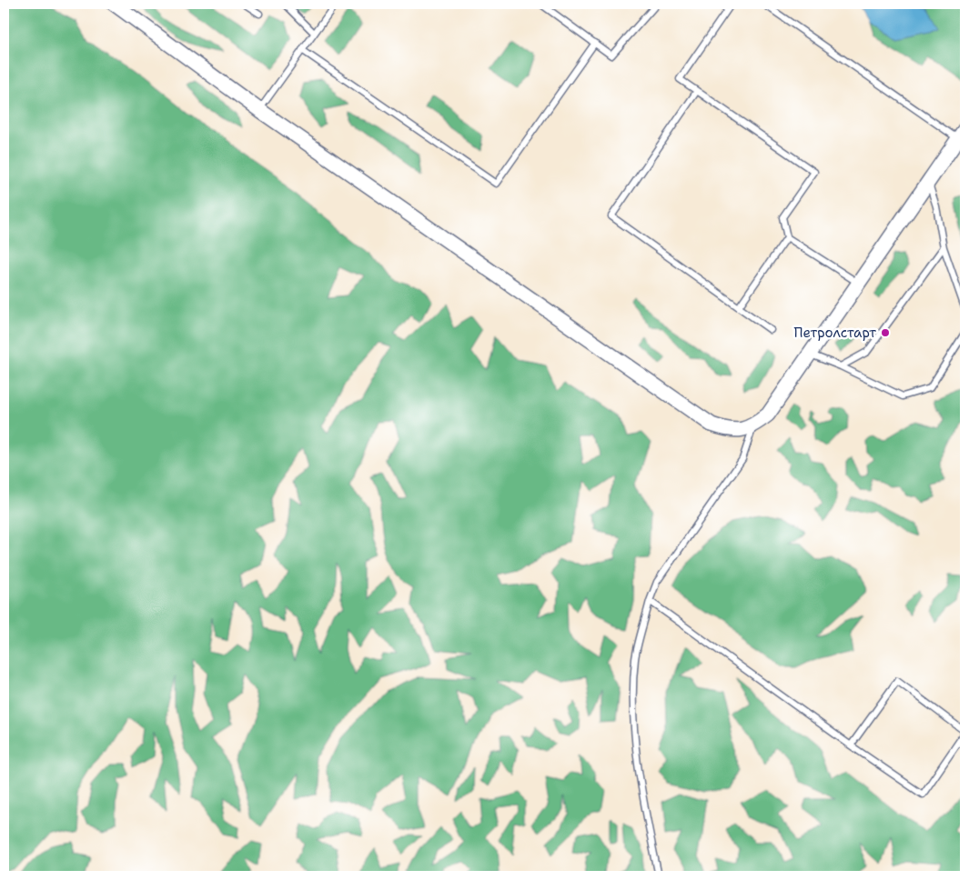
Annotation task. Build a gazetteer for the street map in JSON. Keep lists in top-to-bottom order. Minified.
{"places":["Петролстарт"]}
